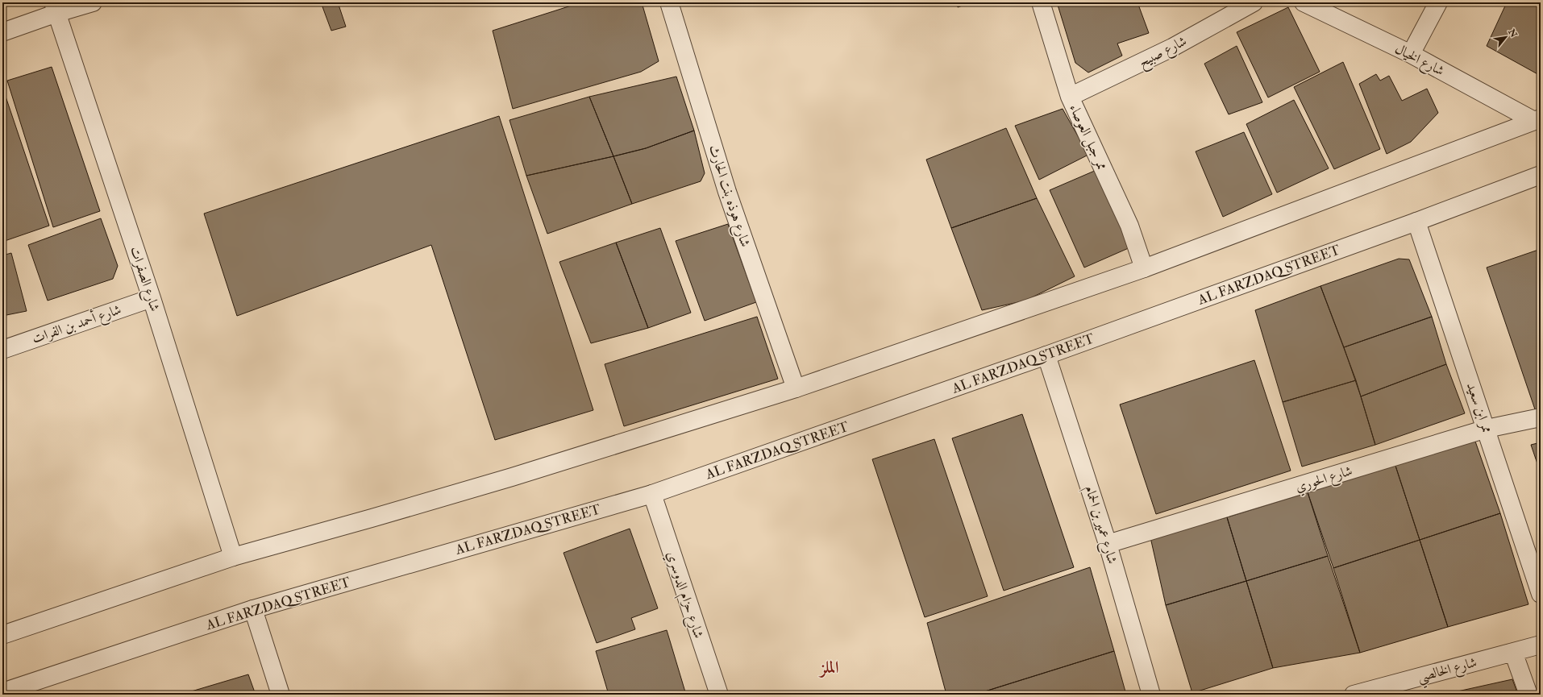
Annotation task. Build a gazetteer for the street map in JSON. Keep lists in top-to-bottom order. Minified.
{"streets":{"street":["شارع صبيح","شارع الخيال","ممر جبل العوصاء","شارع هوذه بنت الحارث","AL FARZDAQ STREET","شارع الصفرات","شارع أحمد بن الفرات","ممر ابن سعيد","شارع الحوري","شارع عمير بن الحمام","شارع حزام الدوسري","شارع الخالصي"]},"crossings":[["شارع صبيح","ممر جبل العوصاء"],["AL FARZDAQ STREET","ممر ابن سعيد"],["AL FARZDAQ STREET","شارع عمير بن الحمام"],["AL FARZDAQ STREET","شارع حزام الدوسري"],["شارع الصفرات","شارع أحمد بن الفرات"],["ممر ابن سعيد","شارع الحوري"],["شارع الحوري","شارع عمير بن الحمام"]],"districts":["الملز"],"north":"top right"}
